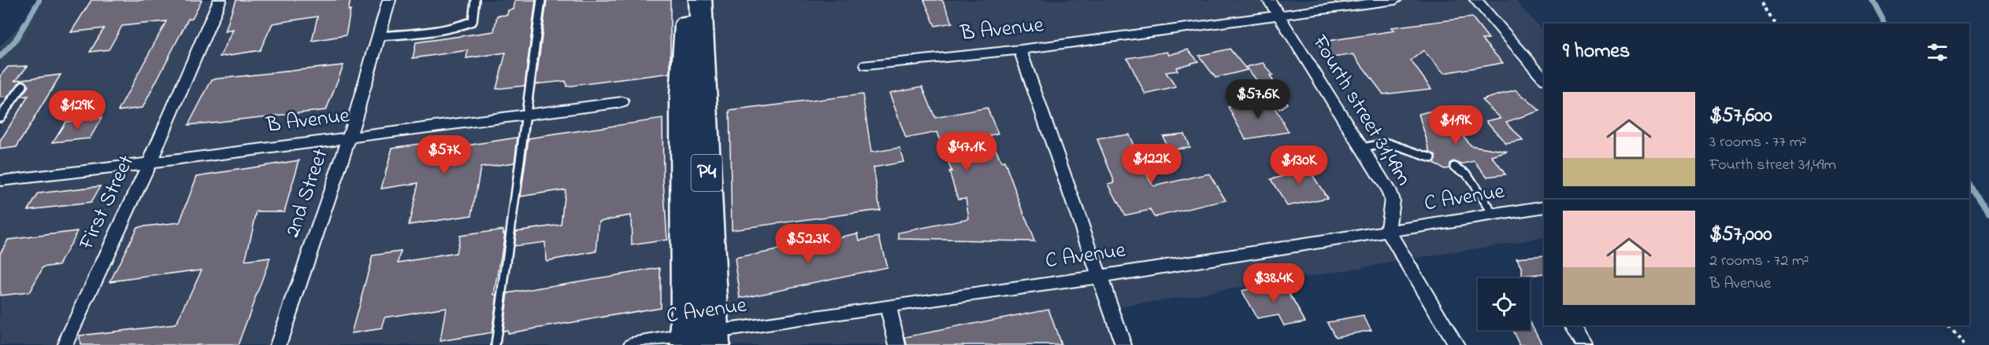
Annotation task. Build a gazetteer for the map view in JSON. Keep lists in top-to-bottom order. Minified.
{"streets":{"highway":["P4"],"street":["B Avenue","Fourth street 31,49m","2nd Street","C Avenue","First Street"]},"crossings":[["B Avenue","Fourth street 31,49m"],["B Avenue","2nd Street"],["B Avenue","First Street"],["Fourth street 31,49m","C Avenue"],["P4","C Avenue"]],"page":{"heading":"9 homes","price":["$57.6K","$129K","$119K","$47.1K","$57K","$122K","$130K","$52.3K","$38.4K"],"list":[{"name":"$57,600","note":"3 rooms · 77 m² · Fourth street 31,49m"},{"name":"$57,000","note":"2 rooms · 72 m² · B Avenue"}]}}
